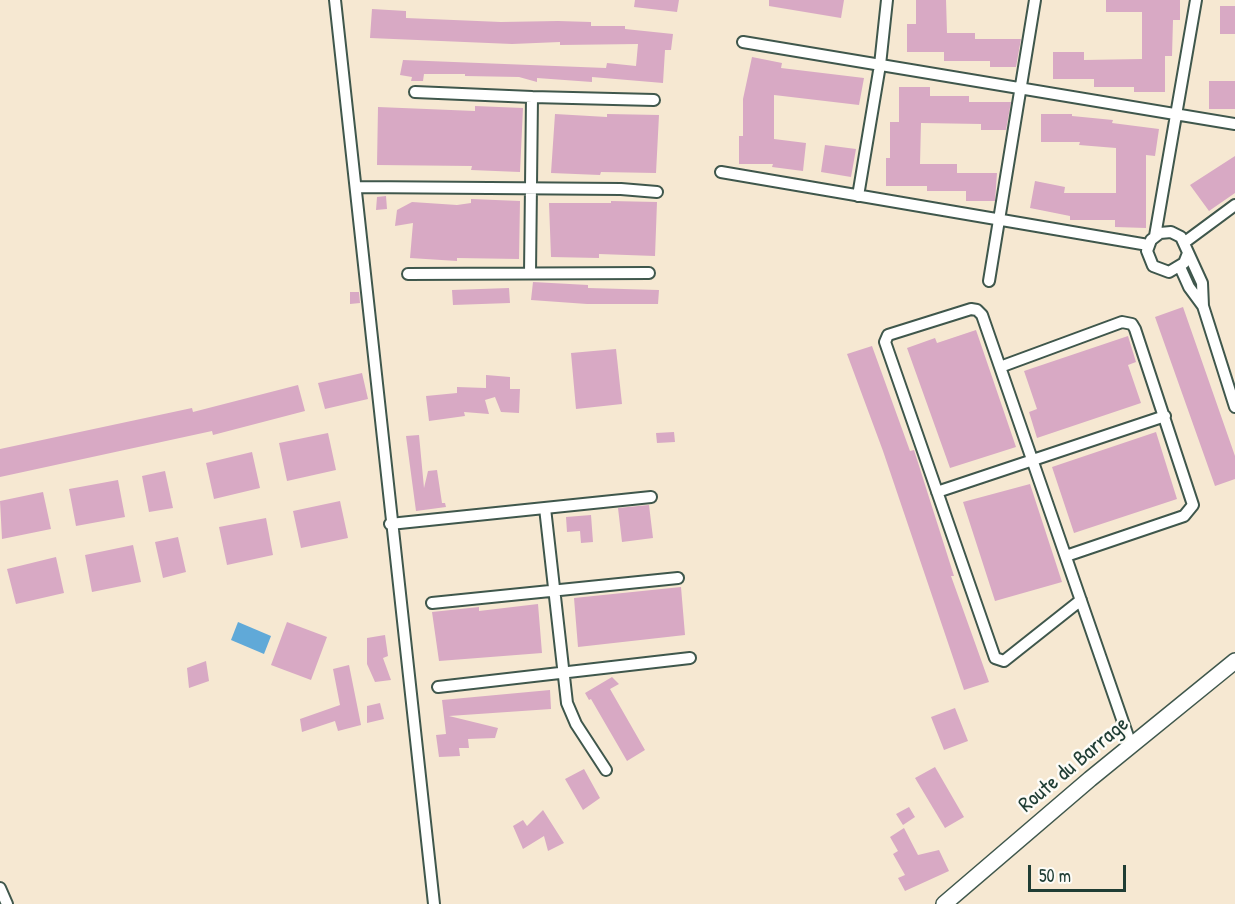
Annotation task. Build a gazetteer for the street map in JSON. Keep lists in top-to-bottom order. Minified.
{"streets":{"main road":["Route du Barrage"]},"scale_bar":"50 m"}
